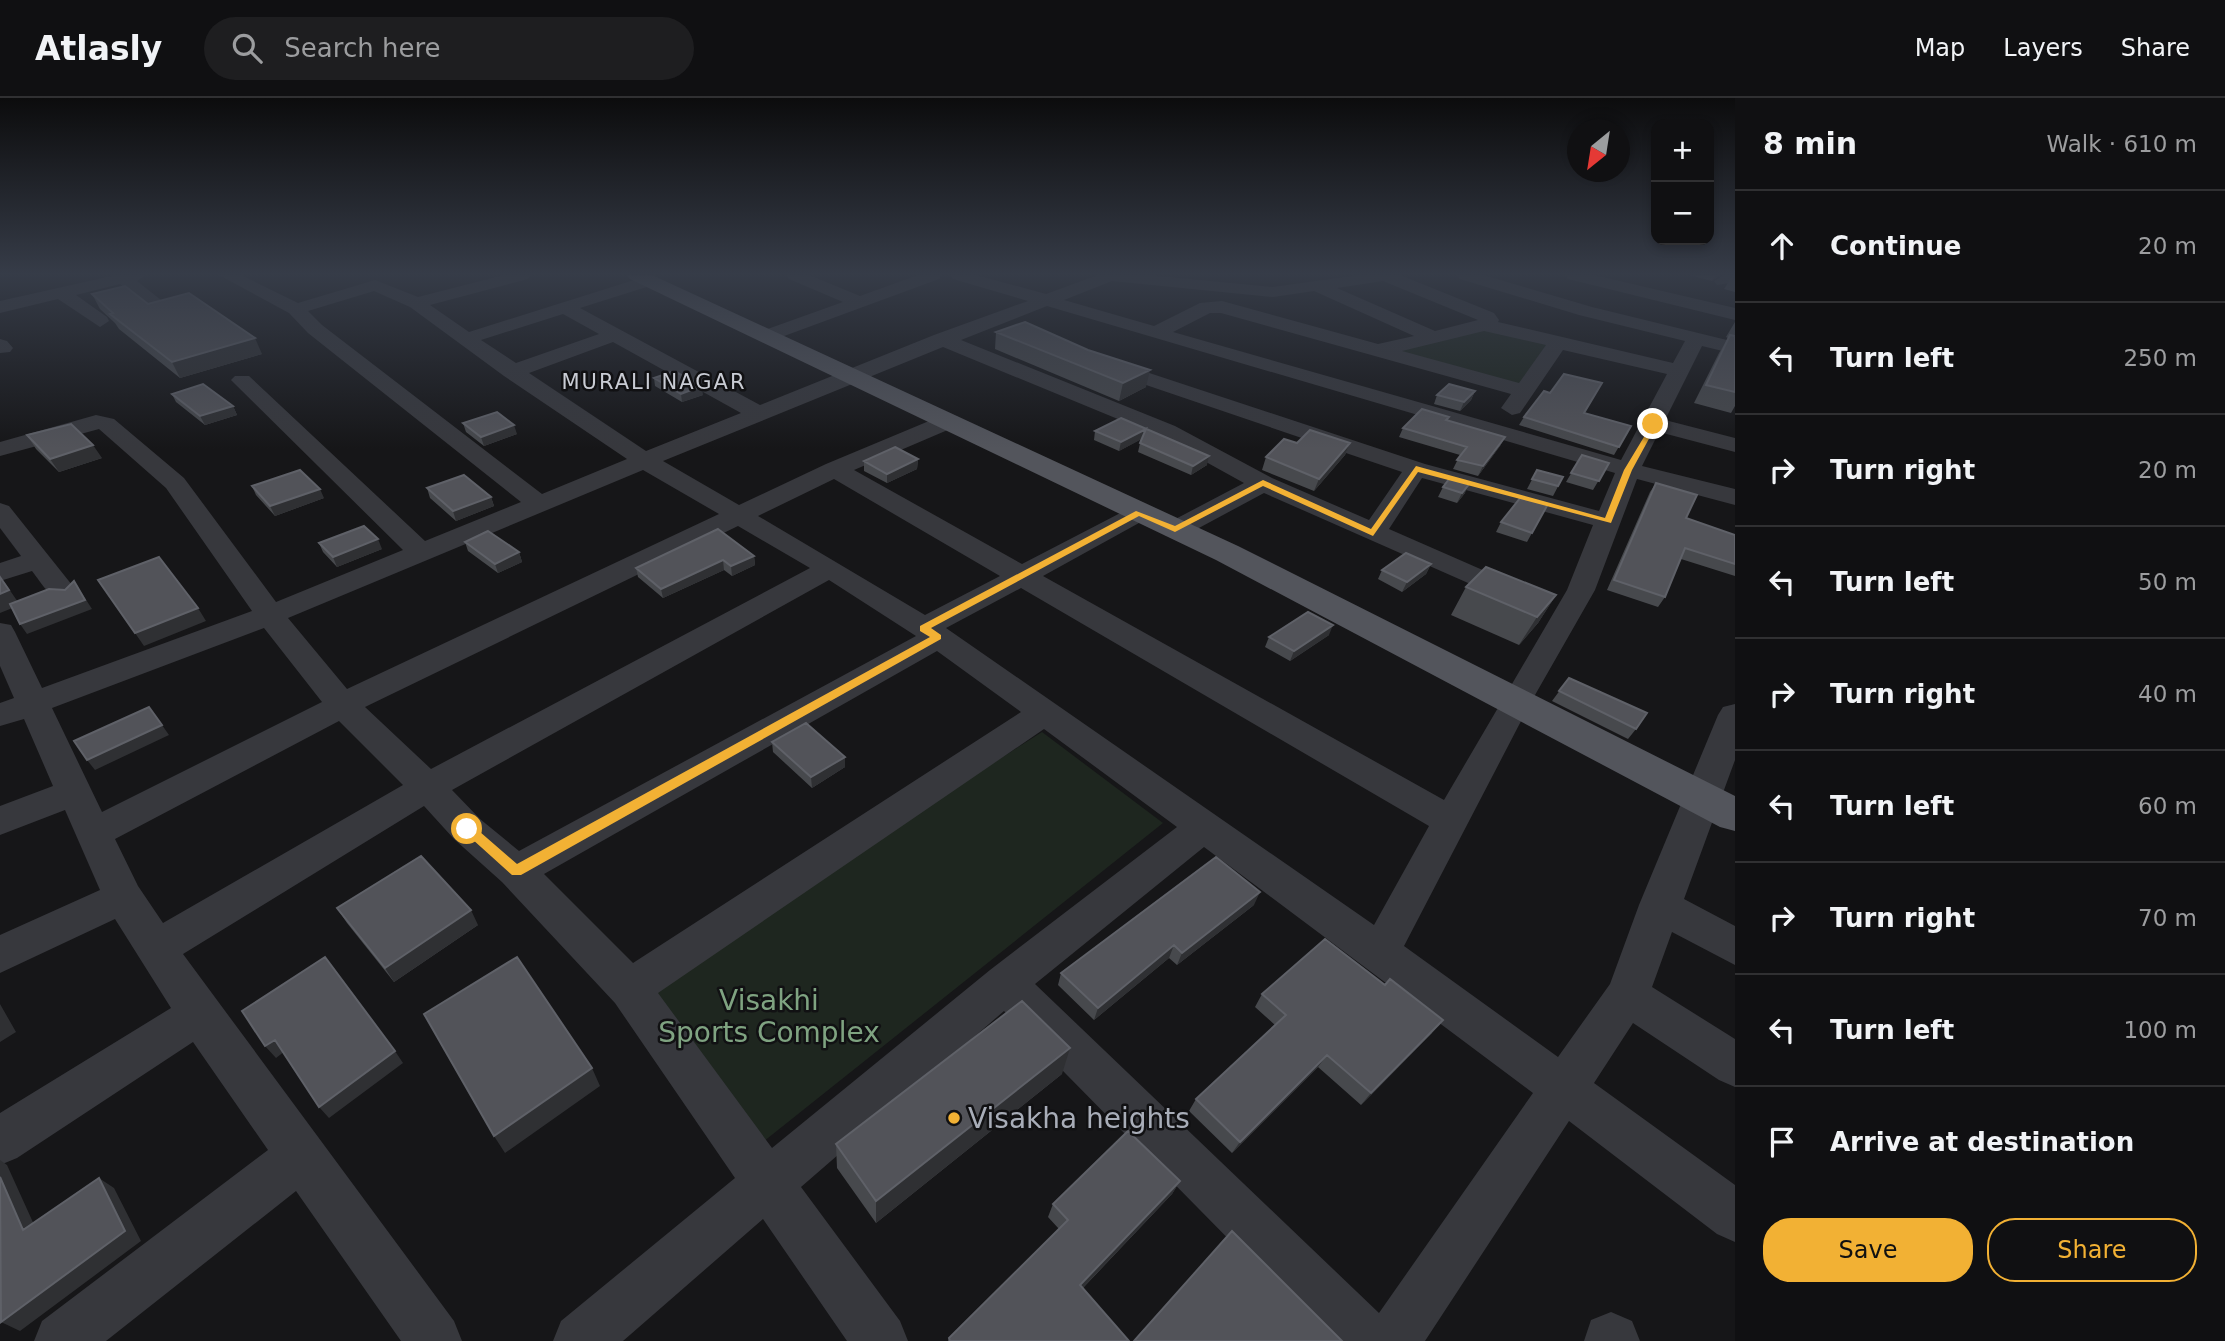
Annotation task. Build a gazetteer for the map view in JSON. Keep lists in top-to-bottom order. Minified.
{"districts":["MURALI NAGAR"],"parks":["Visakhi Sports Complex"],"places":["Visakha heights"],"north":"bottom left","page":{"header":"Atlasly","search":"Search here","nav":["Map","Layers","Share"],"heading":["8 min","Walk · 610 m"],"map_buttons":["+","−"],"list":[["Continue","20 m"],["Turn left","250 m"],["Turn right","20 m"],["Turn left","50 m"],["Turn right","40 m"],["Turn left","60 m"],["Turn right","70 m"],["Turn left","100 m"],"Arrive at destination"],"buttons":["Save","Share"]}}
